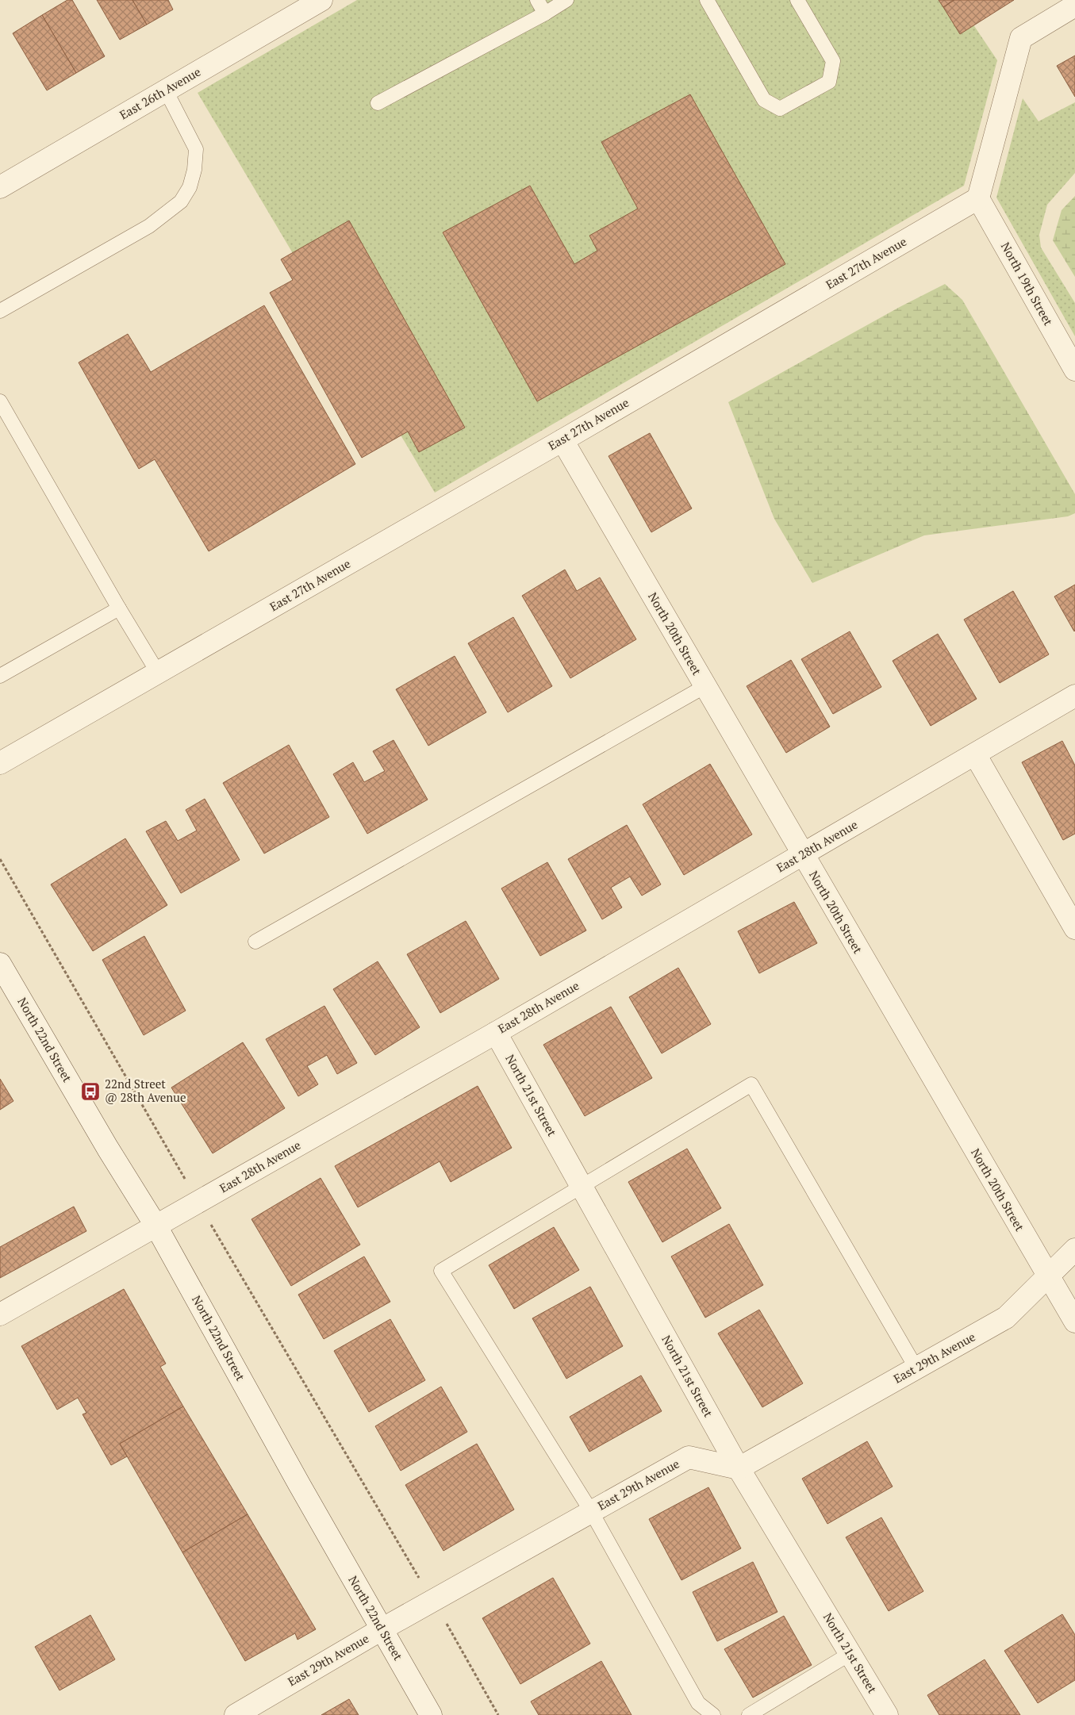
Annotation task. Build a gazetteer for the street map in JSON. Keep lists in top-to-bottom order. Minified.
{"streets":{"street":["East 26th Avenue","East 27th Avenue","North 19th Street","North 20th Street","East 28th Avenue","North 22nd Street","North 21st Street","East 29th Avenue"]},"crossings":[["East 27th Avenue","North 19th Street"],["East 27th Avenue","North 20th Street"],["North 20th Street","East 28th Avenue"],["North 20th Street","East 29th Avenue"],["East 28th Avenue","North 22nd Street"],["East 28th Avenue","North 21st Street"],["North 22nd Street","East 29th Avenue"],["North 21st Street","East 29th Avenue"]],"places":{"bus stop":["22nd Street @ 28th Avenue"]}}
